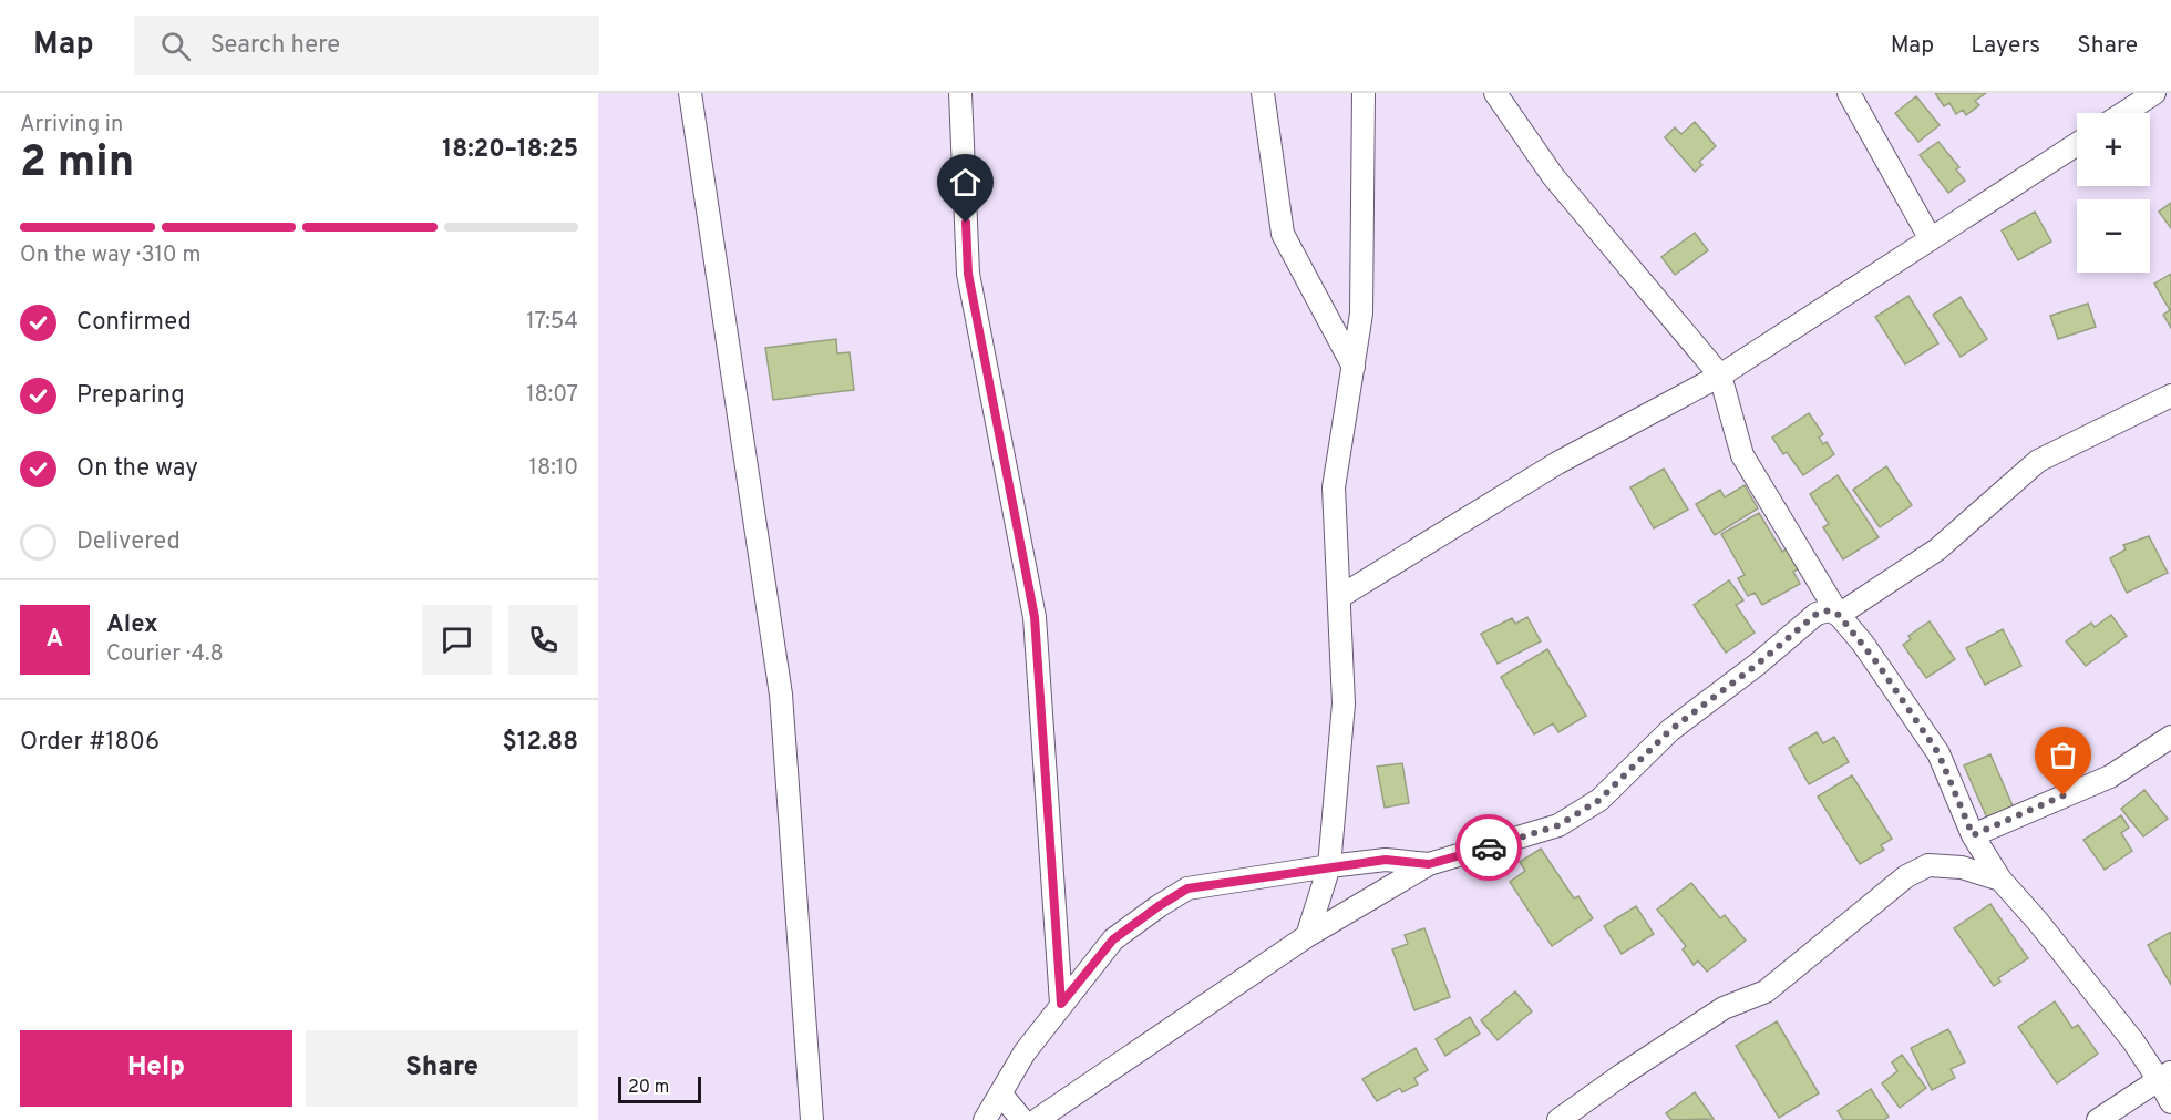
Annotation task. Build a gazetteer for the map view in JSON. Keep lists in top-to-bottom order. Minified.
{"scale_bar":"20 m","page":{"header":"Map","search":"Search here","nav":["Map","Layers","Share"],"heading":["2 min","Arriving in","18:20–18:25"],"panel":["Alex","Courier · 4.8","Order #1806","$12.88"],"map_buttons":["+","−"],"bar":"On the way · 310 m","list":[["Confirmed","17:54"],["Preparing","18:07"],["On the way","18:10"],"Delivered"],"round":"A","buttons":["Help","Share"],"scale":"20 m"}}
